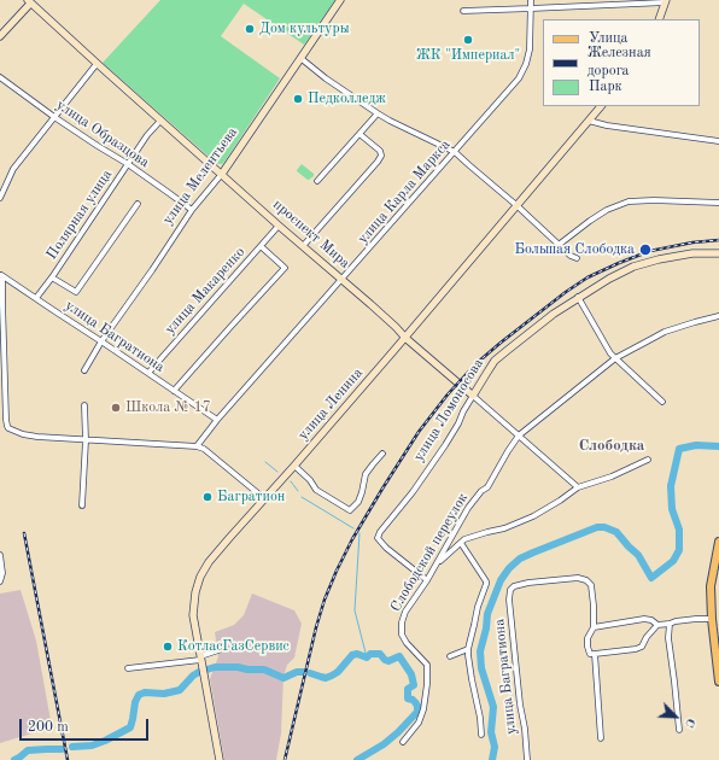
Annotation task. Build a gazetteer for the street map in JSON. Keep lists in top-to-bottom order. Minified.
{"streets":{"street":["улица Образцова","улица Мелентьева","улица Карла Маркса","Полярная улица","проспект Мира","улица Макаренко","улица Багратиона","улица Ленина","улица Ломоносова","Слободской переулок"]},"crossings":[["улица Образцова","улица Мелентьева"],["улица Образцова","Полярная улица"],["улица Мелентьева","проспект Мира"],["улица Мелентьева","улица Багратиона"],["улица Карла Маркса","проспект Мира"],["улица Карла Маркса","улица Багратиона"],["Полярная улица","проспект Мира"],["Полярная улица","улица Багратиона"],["проспект Мира","улица Макаренко"],["проспект Мира","улица Ленина"],["проспект Мира","улица Ломоносова"],["проспект Мира","Слободской переулок"],["улица Макаренко","улица Багратиона"],["улица Ломоносова","Слободской переулок"]],"districts":["Слободка"],"places":["Дом культуры","ЖК \"Империал\"","Педколледж","Большая Слободка","Школа № 17","Багратион","КотласГазСервис"],"legend":["Улица","Железная дорога","Парк"],"scale_bar":"200 m","north":"bottom right"}
